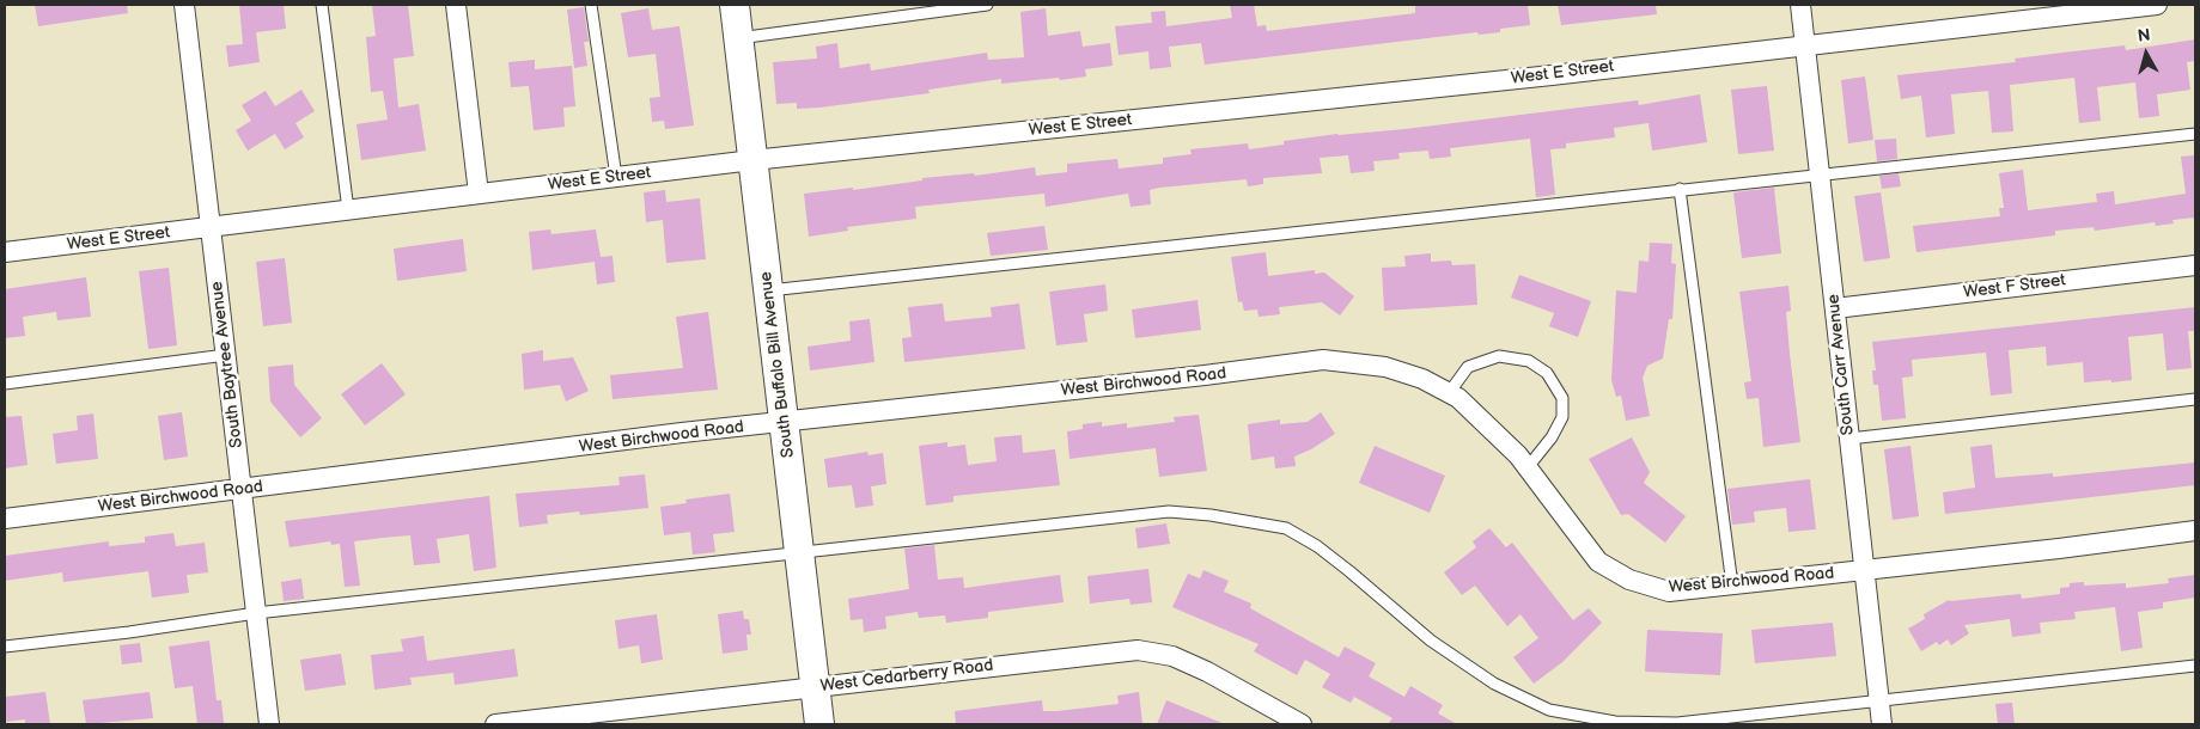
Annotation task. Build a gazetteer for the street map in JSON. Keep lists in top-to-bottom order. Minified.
{"streets":{"main road":["South Buffalo Bill Avenue"],"street":["West E Street","West F Street","South Baytree Avenue","South Carr Avenue","West Birchwood Road","West Cedarberry Road"]},"crossings":[["West E Street","South Baytree Avenue"],["West E Street","South Buffalo Bill Avenue"],["West E Street","South Carr Avenue"],["West F Street","South Carr Avenue"],["South Baytree Avenue","West Birchwood Road"],["South Buffalo Bill Avenue","West Birchwood Road"],["South Buffalo Bill Avenue","West Cedarberry Road"],["South Carr Avenue","West Birchwood Road"]],"north":"top"}
